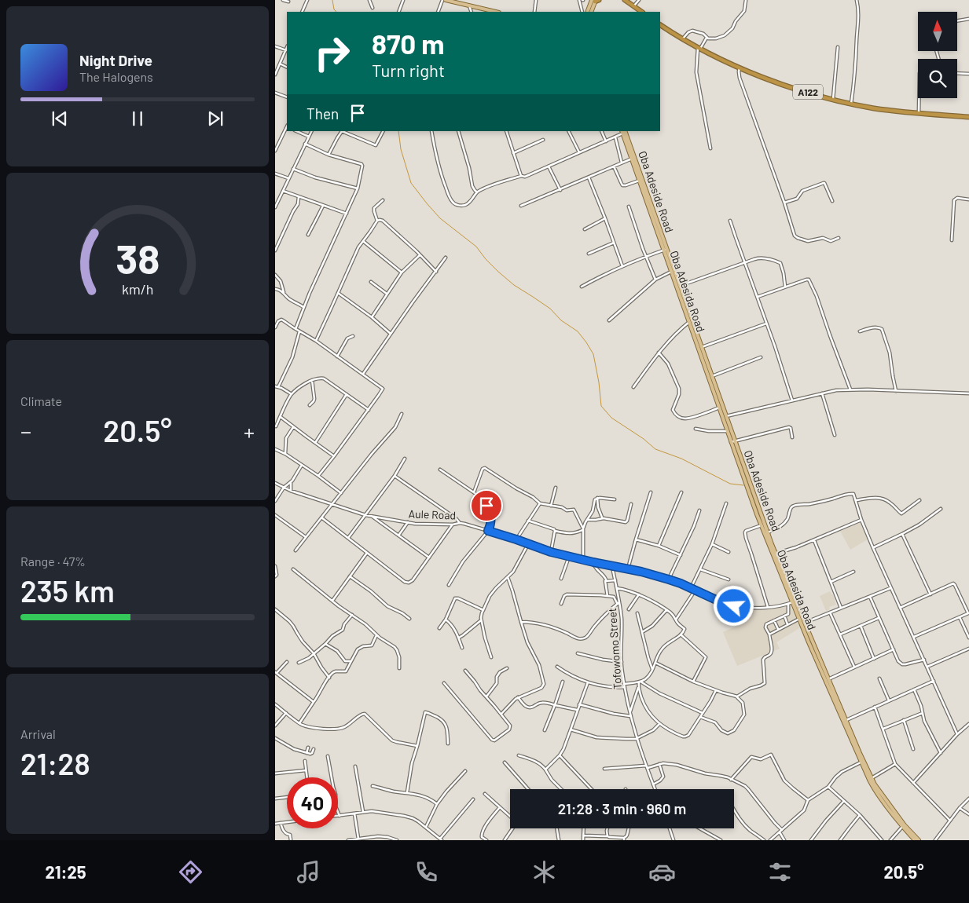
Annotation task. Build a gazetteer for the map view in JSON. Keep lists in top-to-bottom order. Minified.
{"streets":{"highway":["A122"],"main road":["Oba Adeside Road","Oba Adesida Road"],"street":["Aule Road","Tofowomo Street"]},"crossings":[["Oba Adeside Road","Oba Adesida Road"],["Oba Adesida Road","Aule Road"],["Aule Road","Tofowomo Street"]],"north":"top","page":{"turn":["870 m","Turn right"],"song":["Night Drive","The Halogens"],"then":"Then","tile":["Climate",["Range · 47%","235 km"],["Arrival","21:28"]],"heat":["−","20.5°","+"],"limit":"40","trip":"21:28 · 3 min · 960 m","tabs":["21:25","20.5°"],"gauge":["38","km/h"]}}
